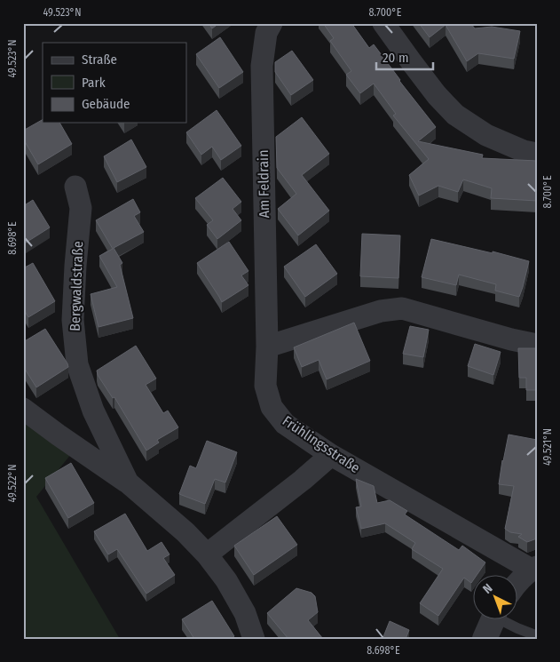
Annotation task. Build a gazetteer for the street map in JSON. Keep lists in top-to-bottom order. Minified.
{"streets":{"street":["Am Feldrain","Bergwaldstraße","Frühlingsstraße"]},"crossings":[["Am Feldrain","Frühlingsstraße"]],"legend":["Straße","Park","Gebäude"],"scale_bar":"20 m","north":"top left","coordinates":["49.523°N","8.700°E","8.698°E","49.521°N","49.522°N"]}
